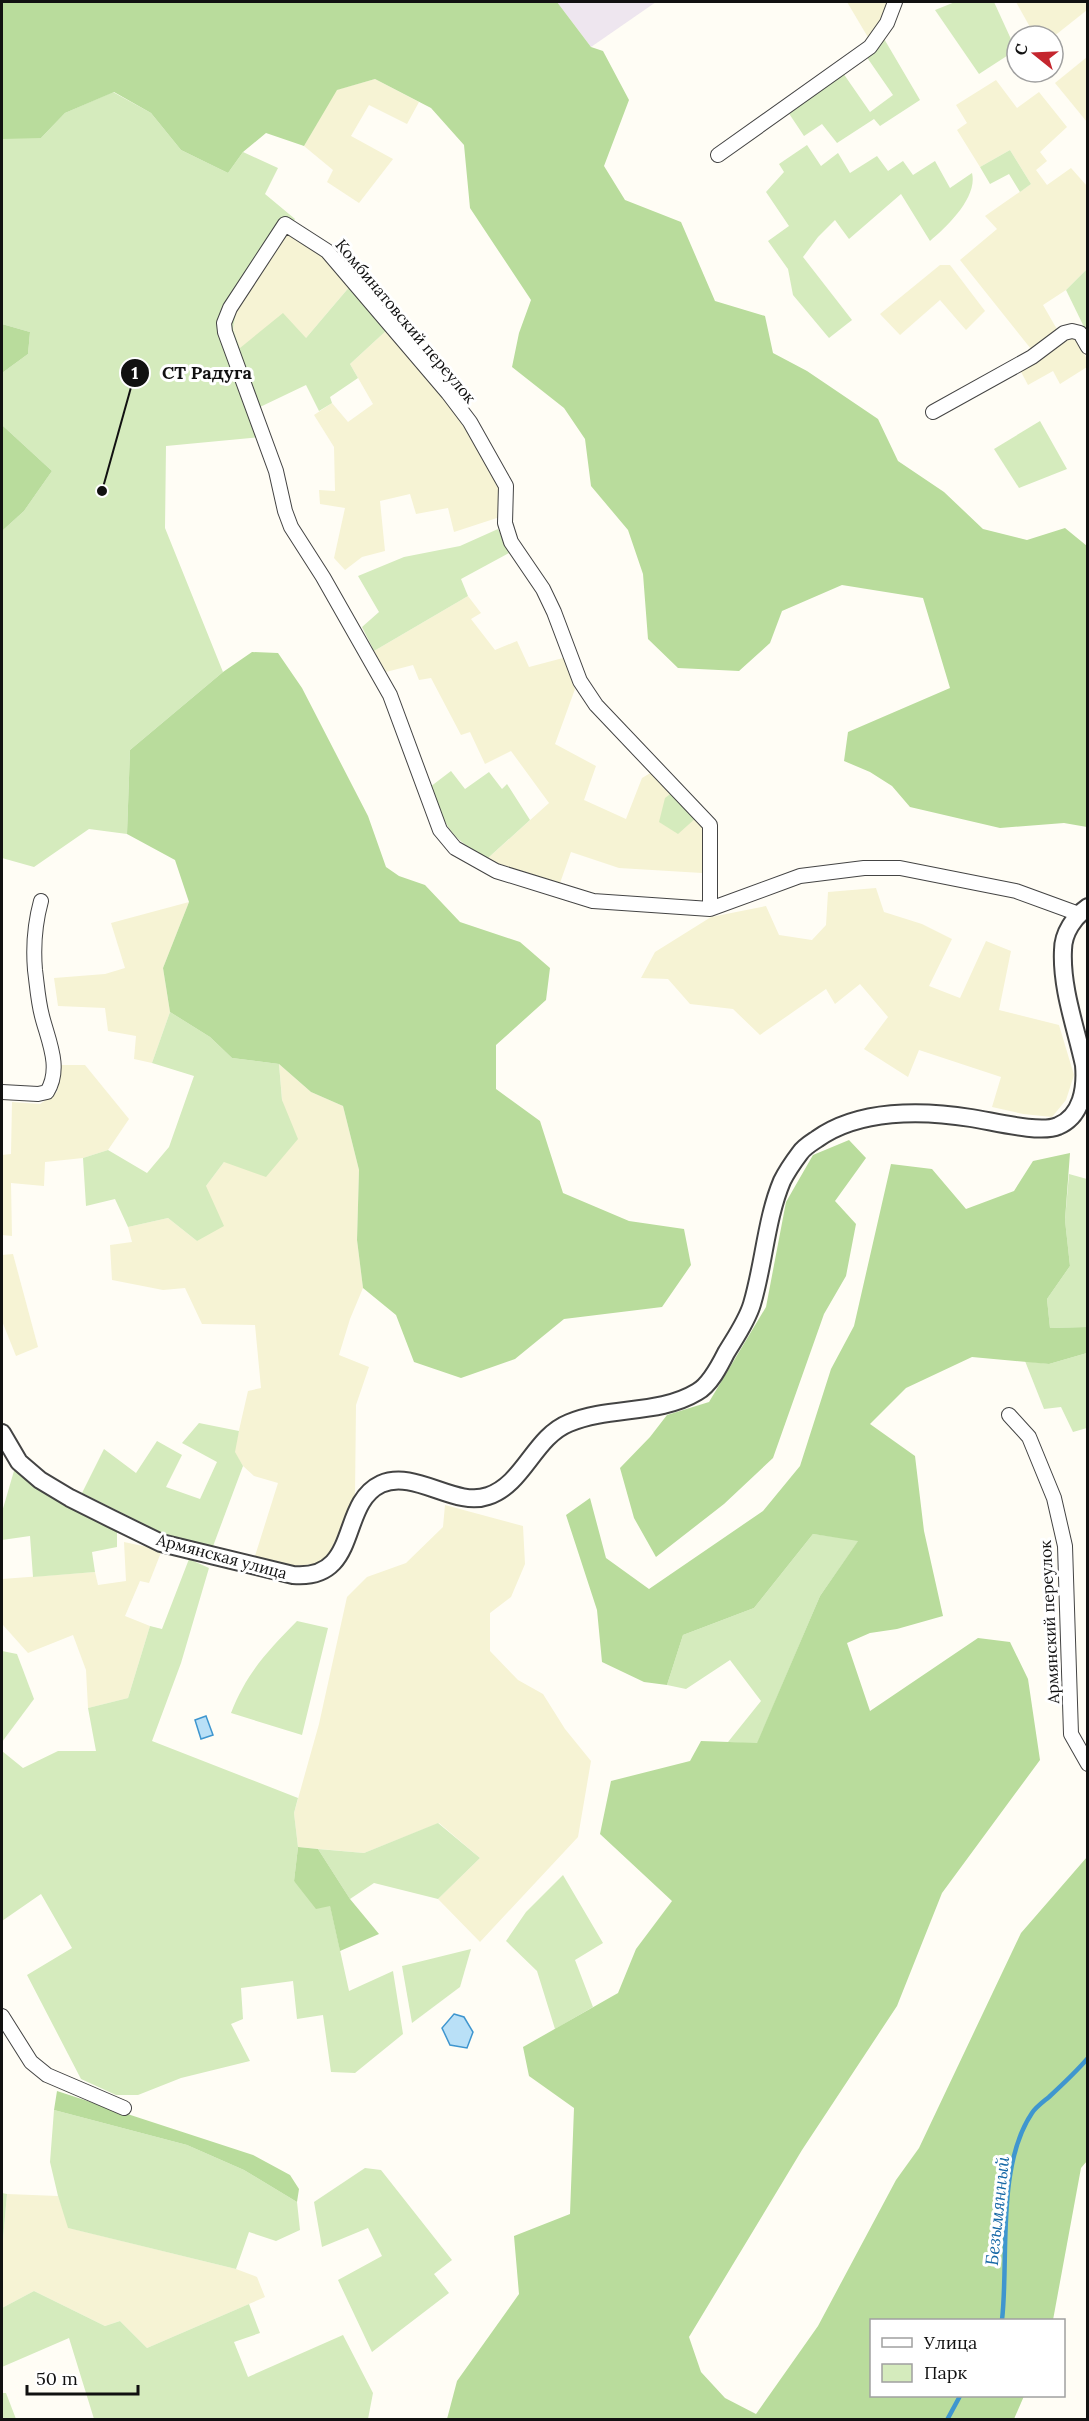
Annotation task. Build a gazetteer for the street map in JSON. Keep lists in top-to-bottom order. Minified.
{"streets":{"street":["Комбинатовский переулок","Армянская улица","Армянский переулок"]},"crossings":[["Комбинатовский переулок","Армянская улица"]],"water":["Безымянный"],"places":["СТ Радуга"],"legend":["Улица","Парк"],"scale_bar":"50 m","north":"left"}
